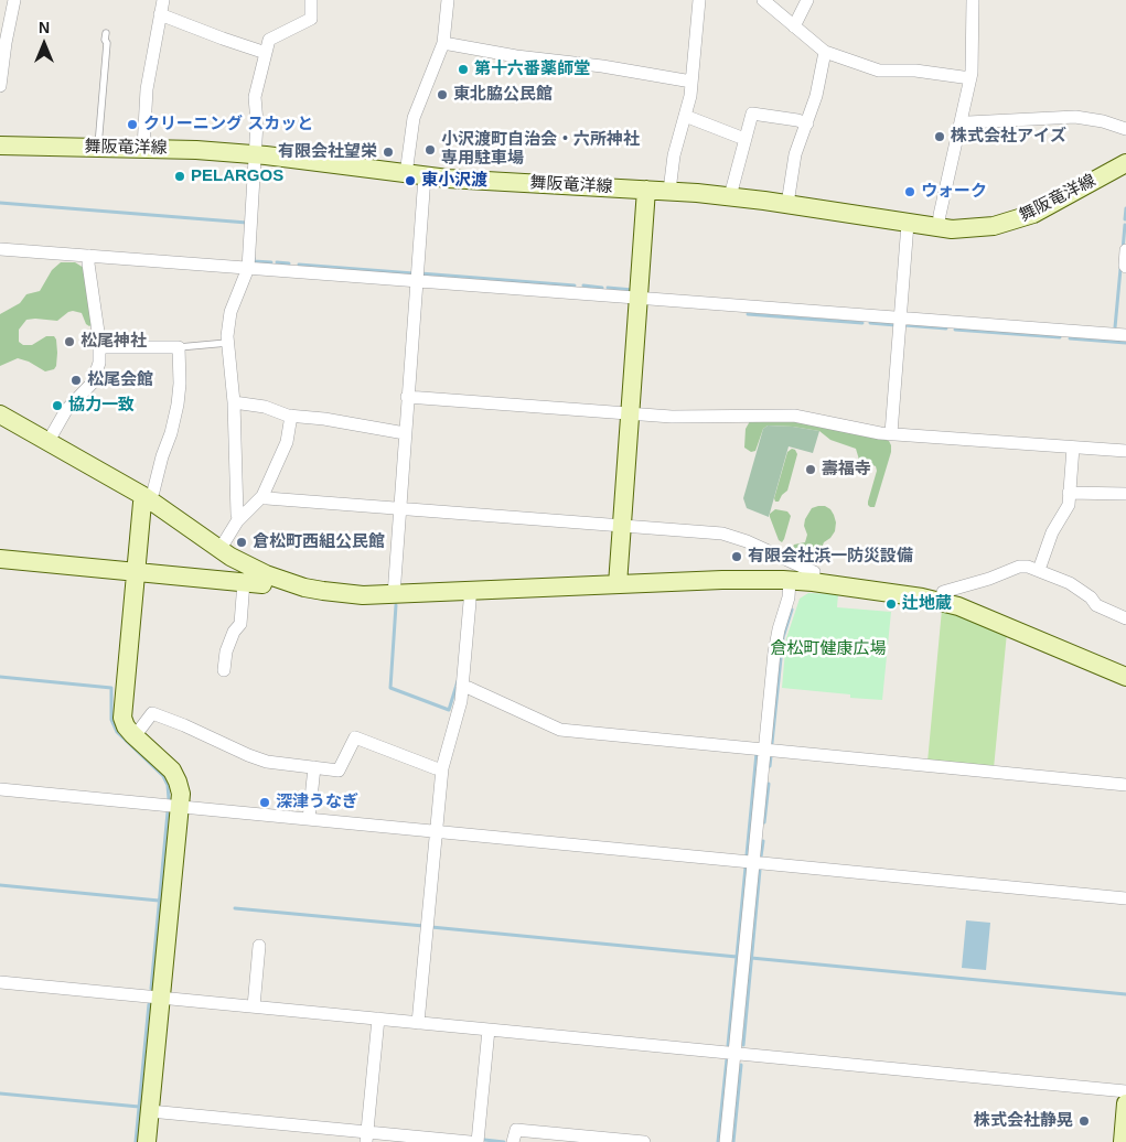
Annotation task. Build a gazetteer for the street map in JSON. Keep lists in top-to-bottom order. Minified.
{"streets":{"street":["舞阪竜洋線"]},"parks":["倉松町健康広場"],"places":["第十六番薬師堂","東北脇公民館","クリーニング スカッと","株式会社アイズ","小沢渡町自治会・六所神社 専用駐車場","有限会社望栄","PELARGOS","東小沢渡","ウォーク","松尾神社","松尾会館","協力一致","壽福寺","倉松町西組公民館","有限会社浜一防災設備","辻地蔵","深津うなぎ","株式会社静晃"],"north":"top"}
